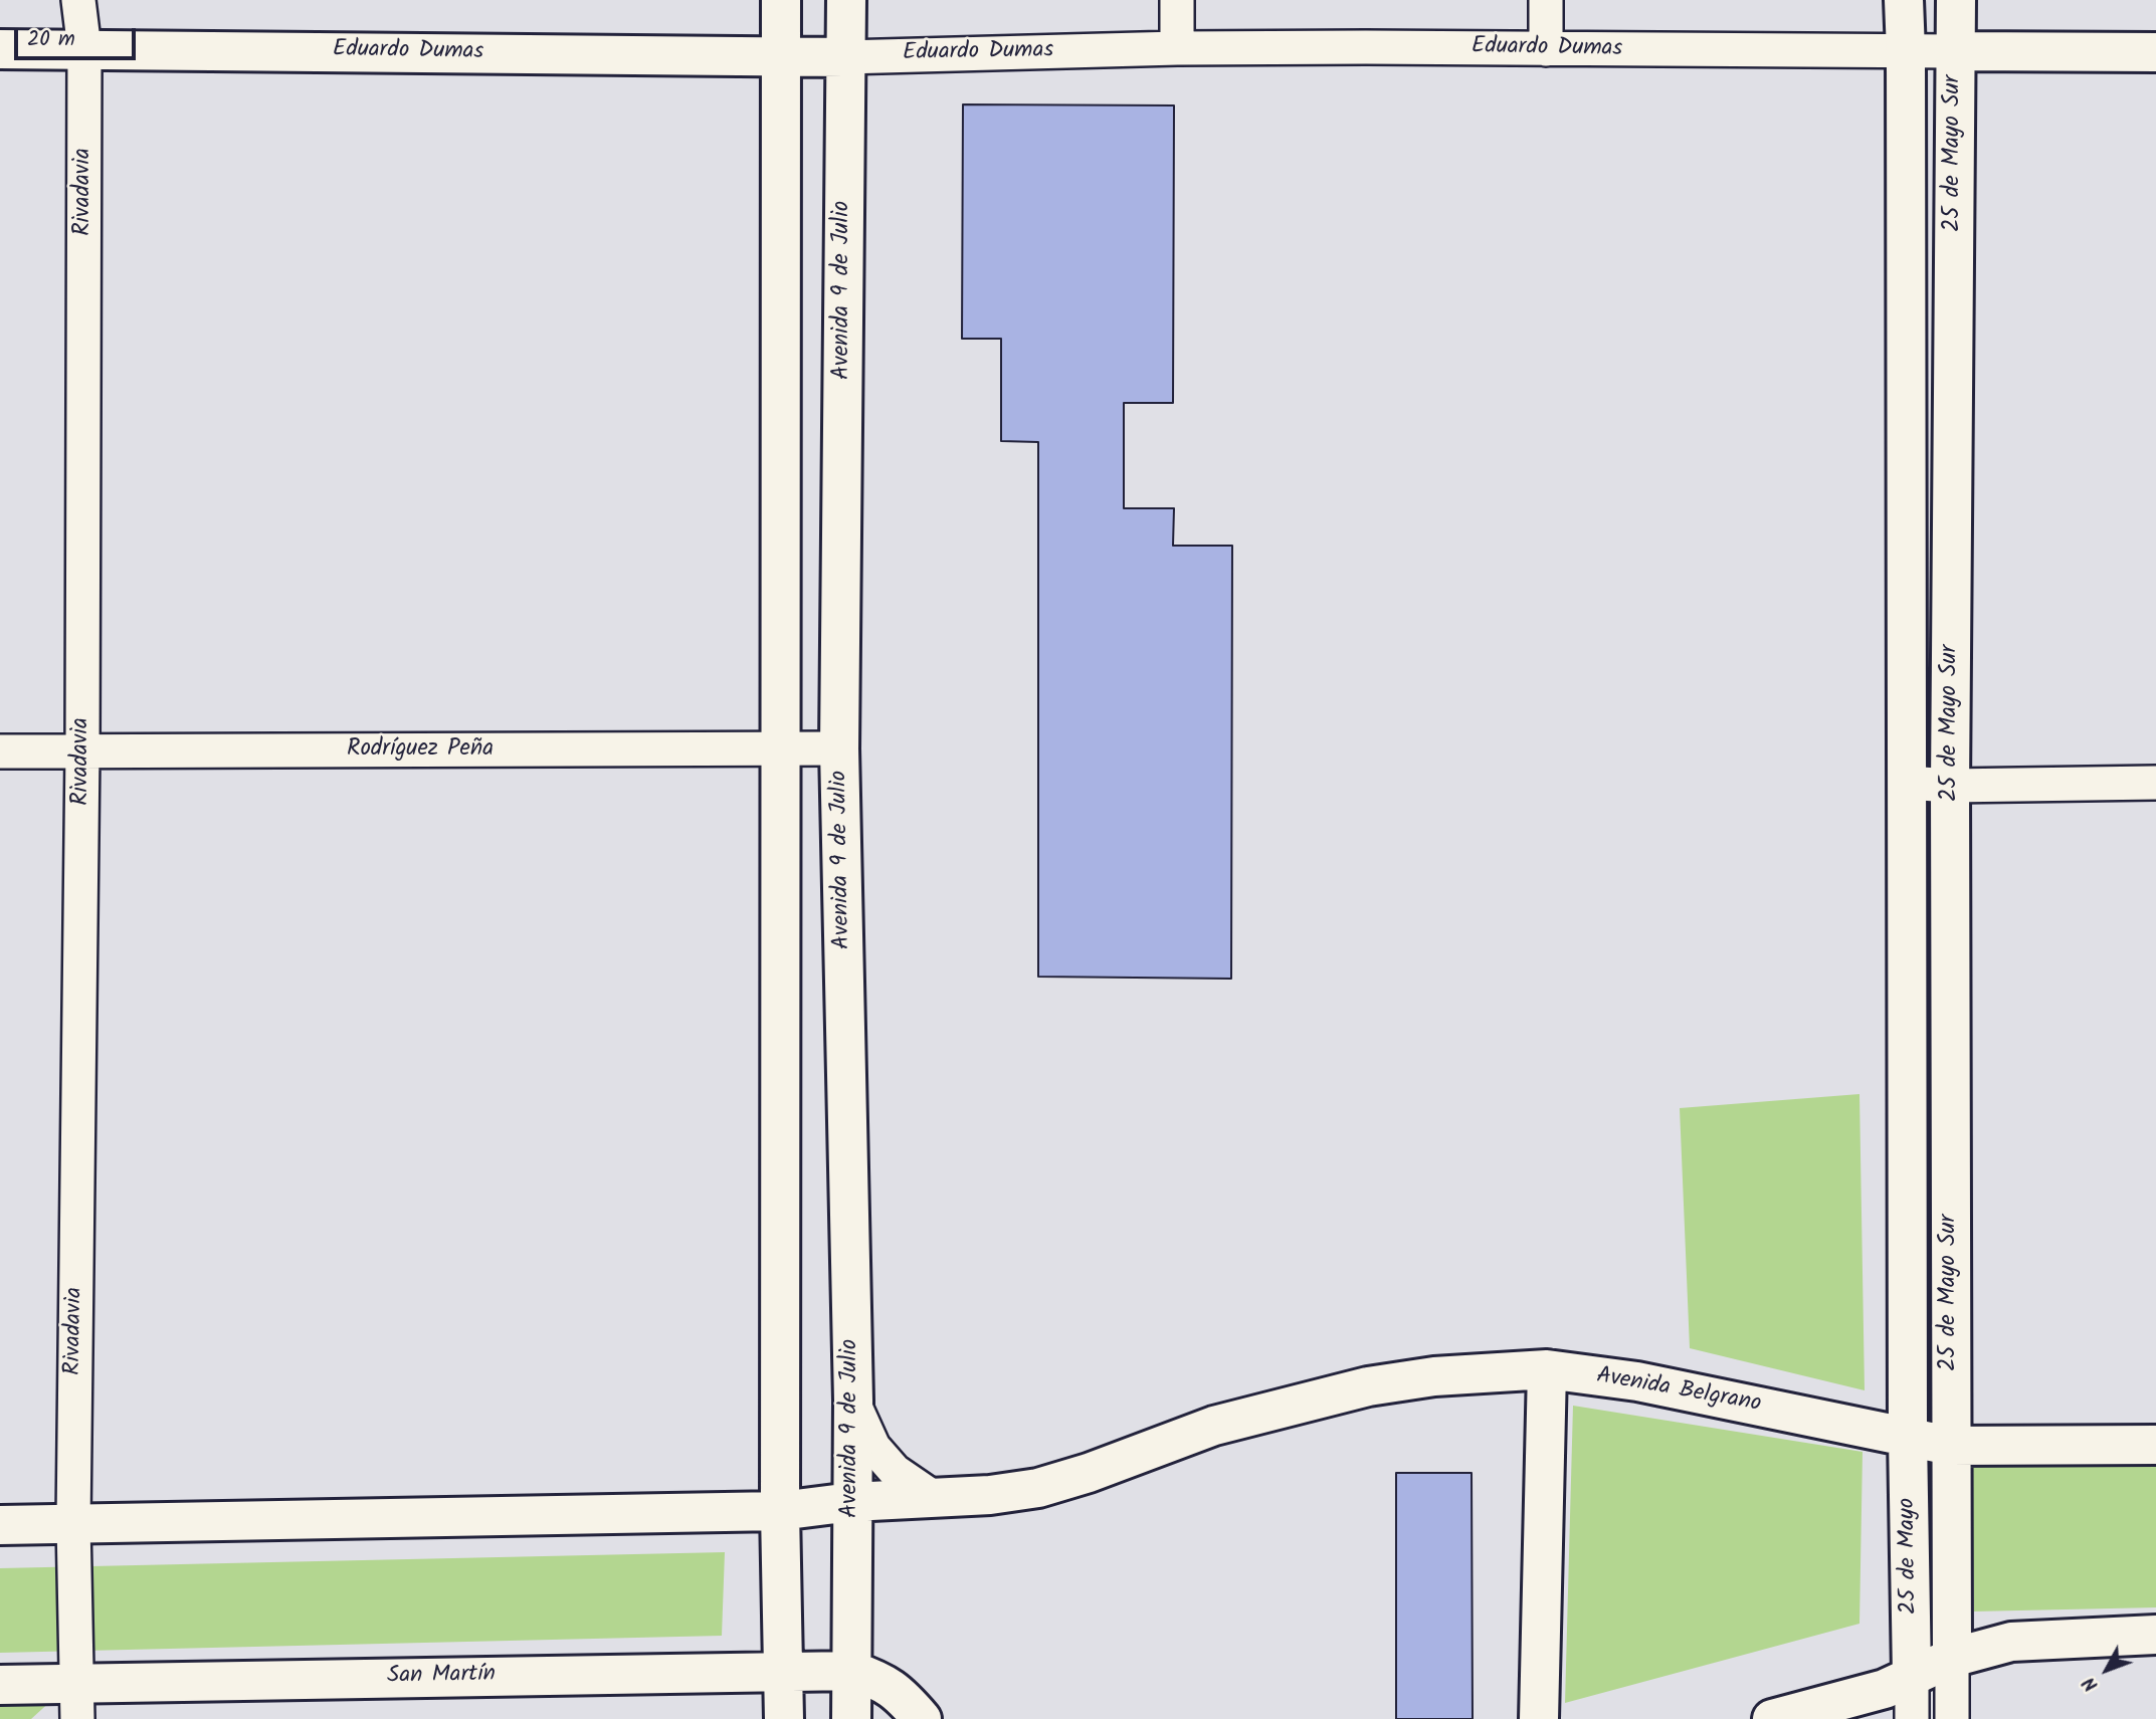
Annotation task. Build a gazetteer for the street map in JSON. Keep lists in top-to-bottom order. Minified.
{"streets":{"street":["Eduardo Dumas","25 de Mayo Sur","Rivadavia","Avenida 9 de Julio","Rodríguez Peña","Avenida Belgrano","25 de Mayo","San Martín"]},"crossings":[["Eduardo Dumas","25 de Mayo Sur"],["Eduardo Dumas","Rivadavia"],["Eduardo Dumas","Avenida 9 de Julio"],["25 de Mayo Sur","Avenida Belgrano"],["25 de Mayo Sur","25 de Mayo"],["Rivadavia","Rodríguez Peña"],["Rivadavia","San Martín"],["Avenida 9 de Julio","Rodríguez Peña"],["Avenida 9 de Julio","Avenida Belgrano"],["Avenida 9 de Julio","San Martín"],["Avenida Belgrano","25 de Mayo"]],"scale_bar":"20 m","north":"bottom left"}
